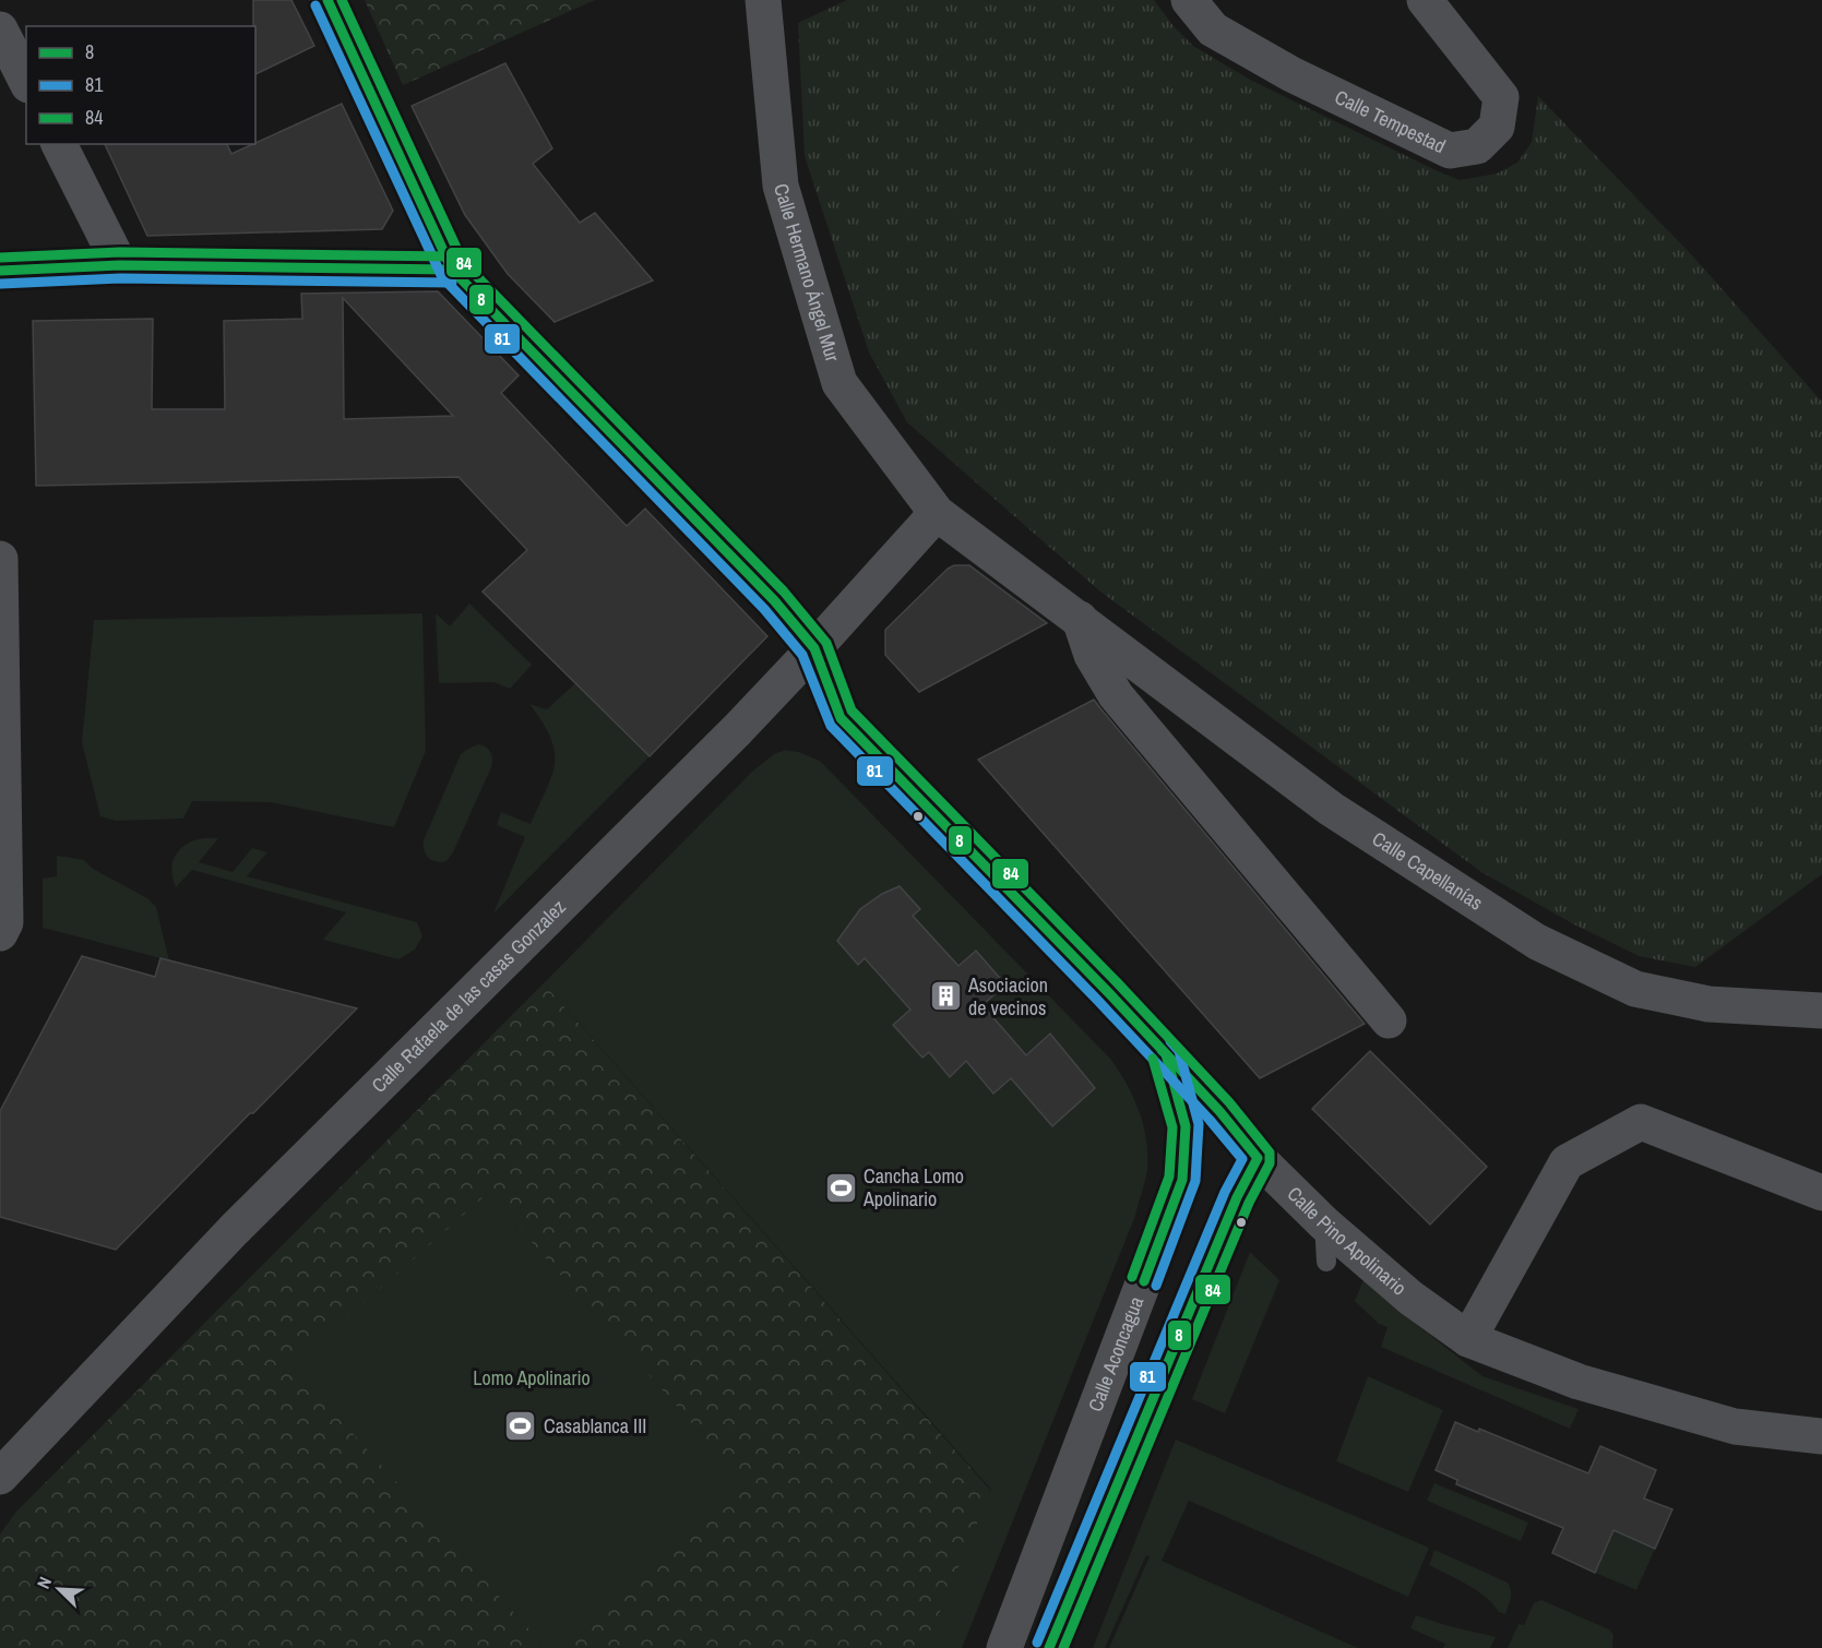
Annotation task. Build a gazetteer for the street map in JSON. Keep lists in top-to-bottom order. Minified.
{"streets":{"street":["Calle Tempestad","Calle Hermano Ángel Mur","Calle Capellanías","Calle Rafaela de las casas Gonzalez","Calle Pino Apolinario","Calle Aconcagua"]},"crossings":[["Calle Hermano Ángel Mur","Calle Capellanías"],["Calle Hermano Ángel Mur","Calle Rafaela de las casas Gonzalez"],["Calle Capellanías","Calle Rafaela de las casas Gonzalez"],["Calle Rafaela de las casas Gonzalez","Calle Pino Apolinario"],["Calle Pino Apolinario","Calle Aconcagua"]],"parks":["Lomo Apolinario"],"places":{"building":["Asociacion de vecinos"],"sports":["Cancha Lomo Apolinario","Casablanca III"]},"lines":["transit line 8","transit line 84","transit line 81"],"legend":["8","81","84"],"north":"top left"}
